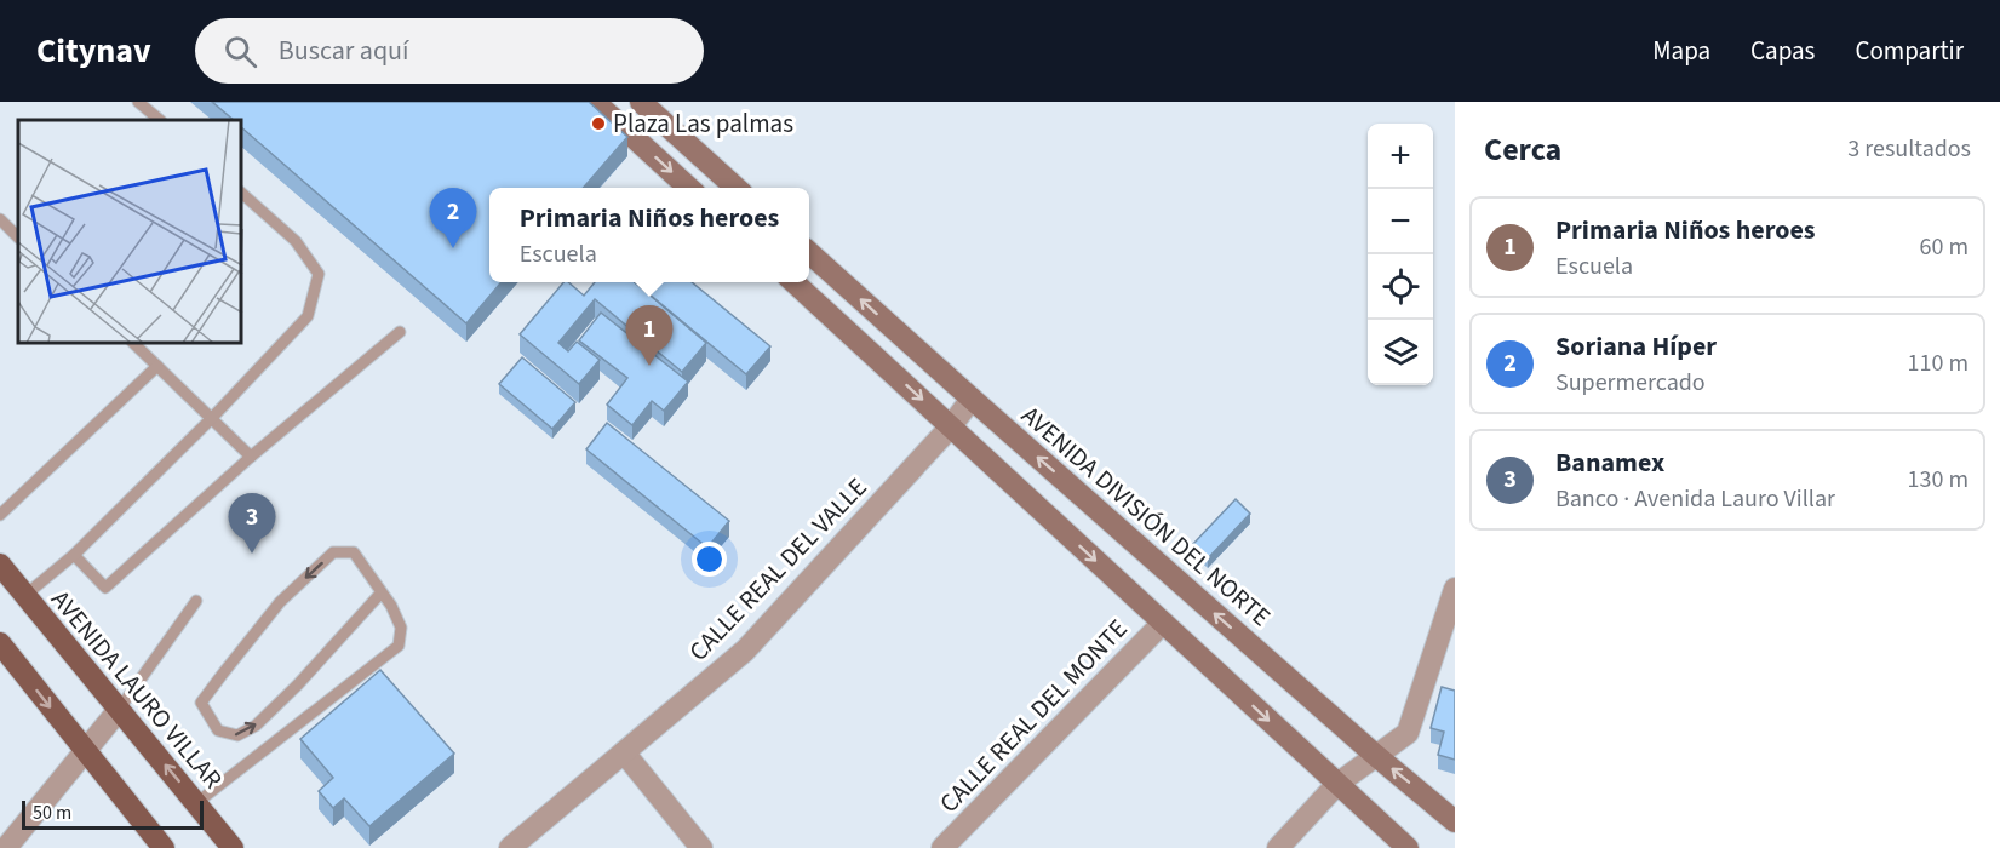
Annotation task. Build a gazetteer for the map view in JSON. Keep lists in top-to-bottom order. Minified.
{"streets":{"main road":["AVENIDA DIVISIÓN DEL NORTE","AVENIDA LAURO VILLAR"],"street":["CALLE REAL DEL VALLE","CALLE REAL DEL MONTE"]},"crossings":[["AVENIDA DIVISIÓN DEL NORTE","CALLE REAL DEL VALLE"]],"places":["Plaza Las palmas"],"scale_bar":"50 m","page":{"header":"Citynav","search":"Buscar aquí","nav":["Mapa","Capas","Compartir"],"heading":["Cerca","3 resultados"],"map_buttons":["+","−"],"popup":["Primaria Niños heroes","Escuela"],"pins":["2","1","3"],"list":[{"mark":"1","name":"Primaria Niños heroes","note":"Escuela","value":"60 m"},{"mark":"2","name":"Soriana Híper","note":"Supermercado","value":"110 m"},{"mark":"3","name":"Banamex","note":"Banco · Avenida Lauro Villar","value":"130 m"}],"scale":"50 m"}}
